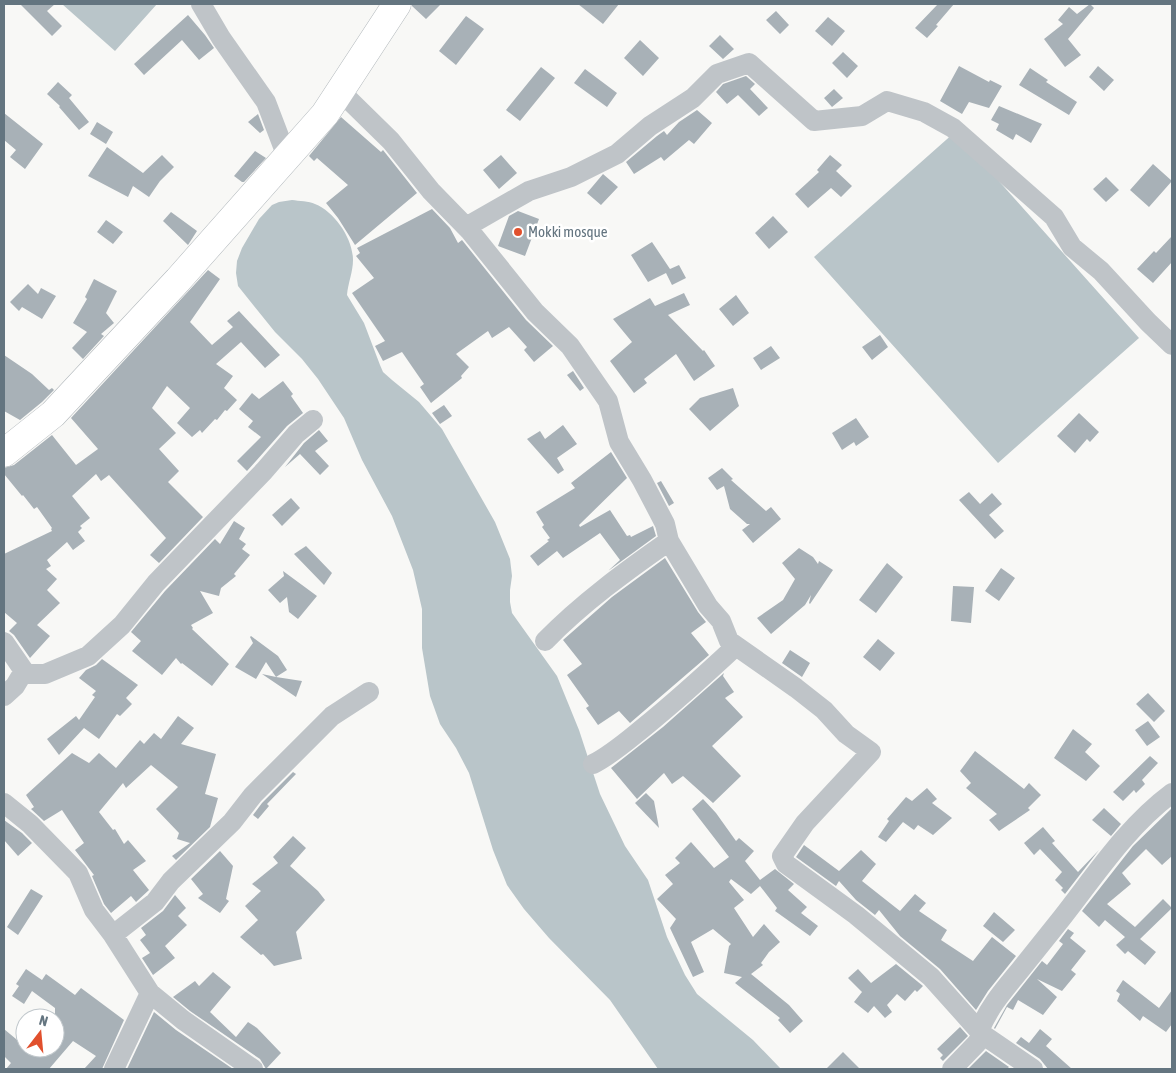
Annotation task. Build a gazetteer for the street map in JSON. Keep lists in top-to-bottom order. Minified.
{"places":["Mokki mosque"],"north":"top"}
